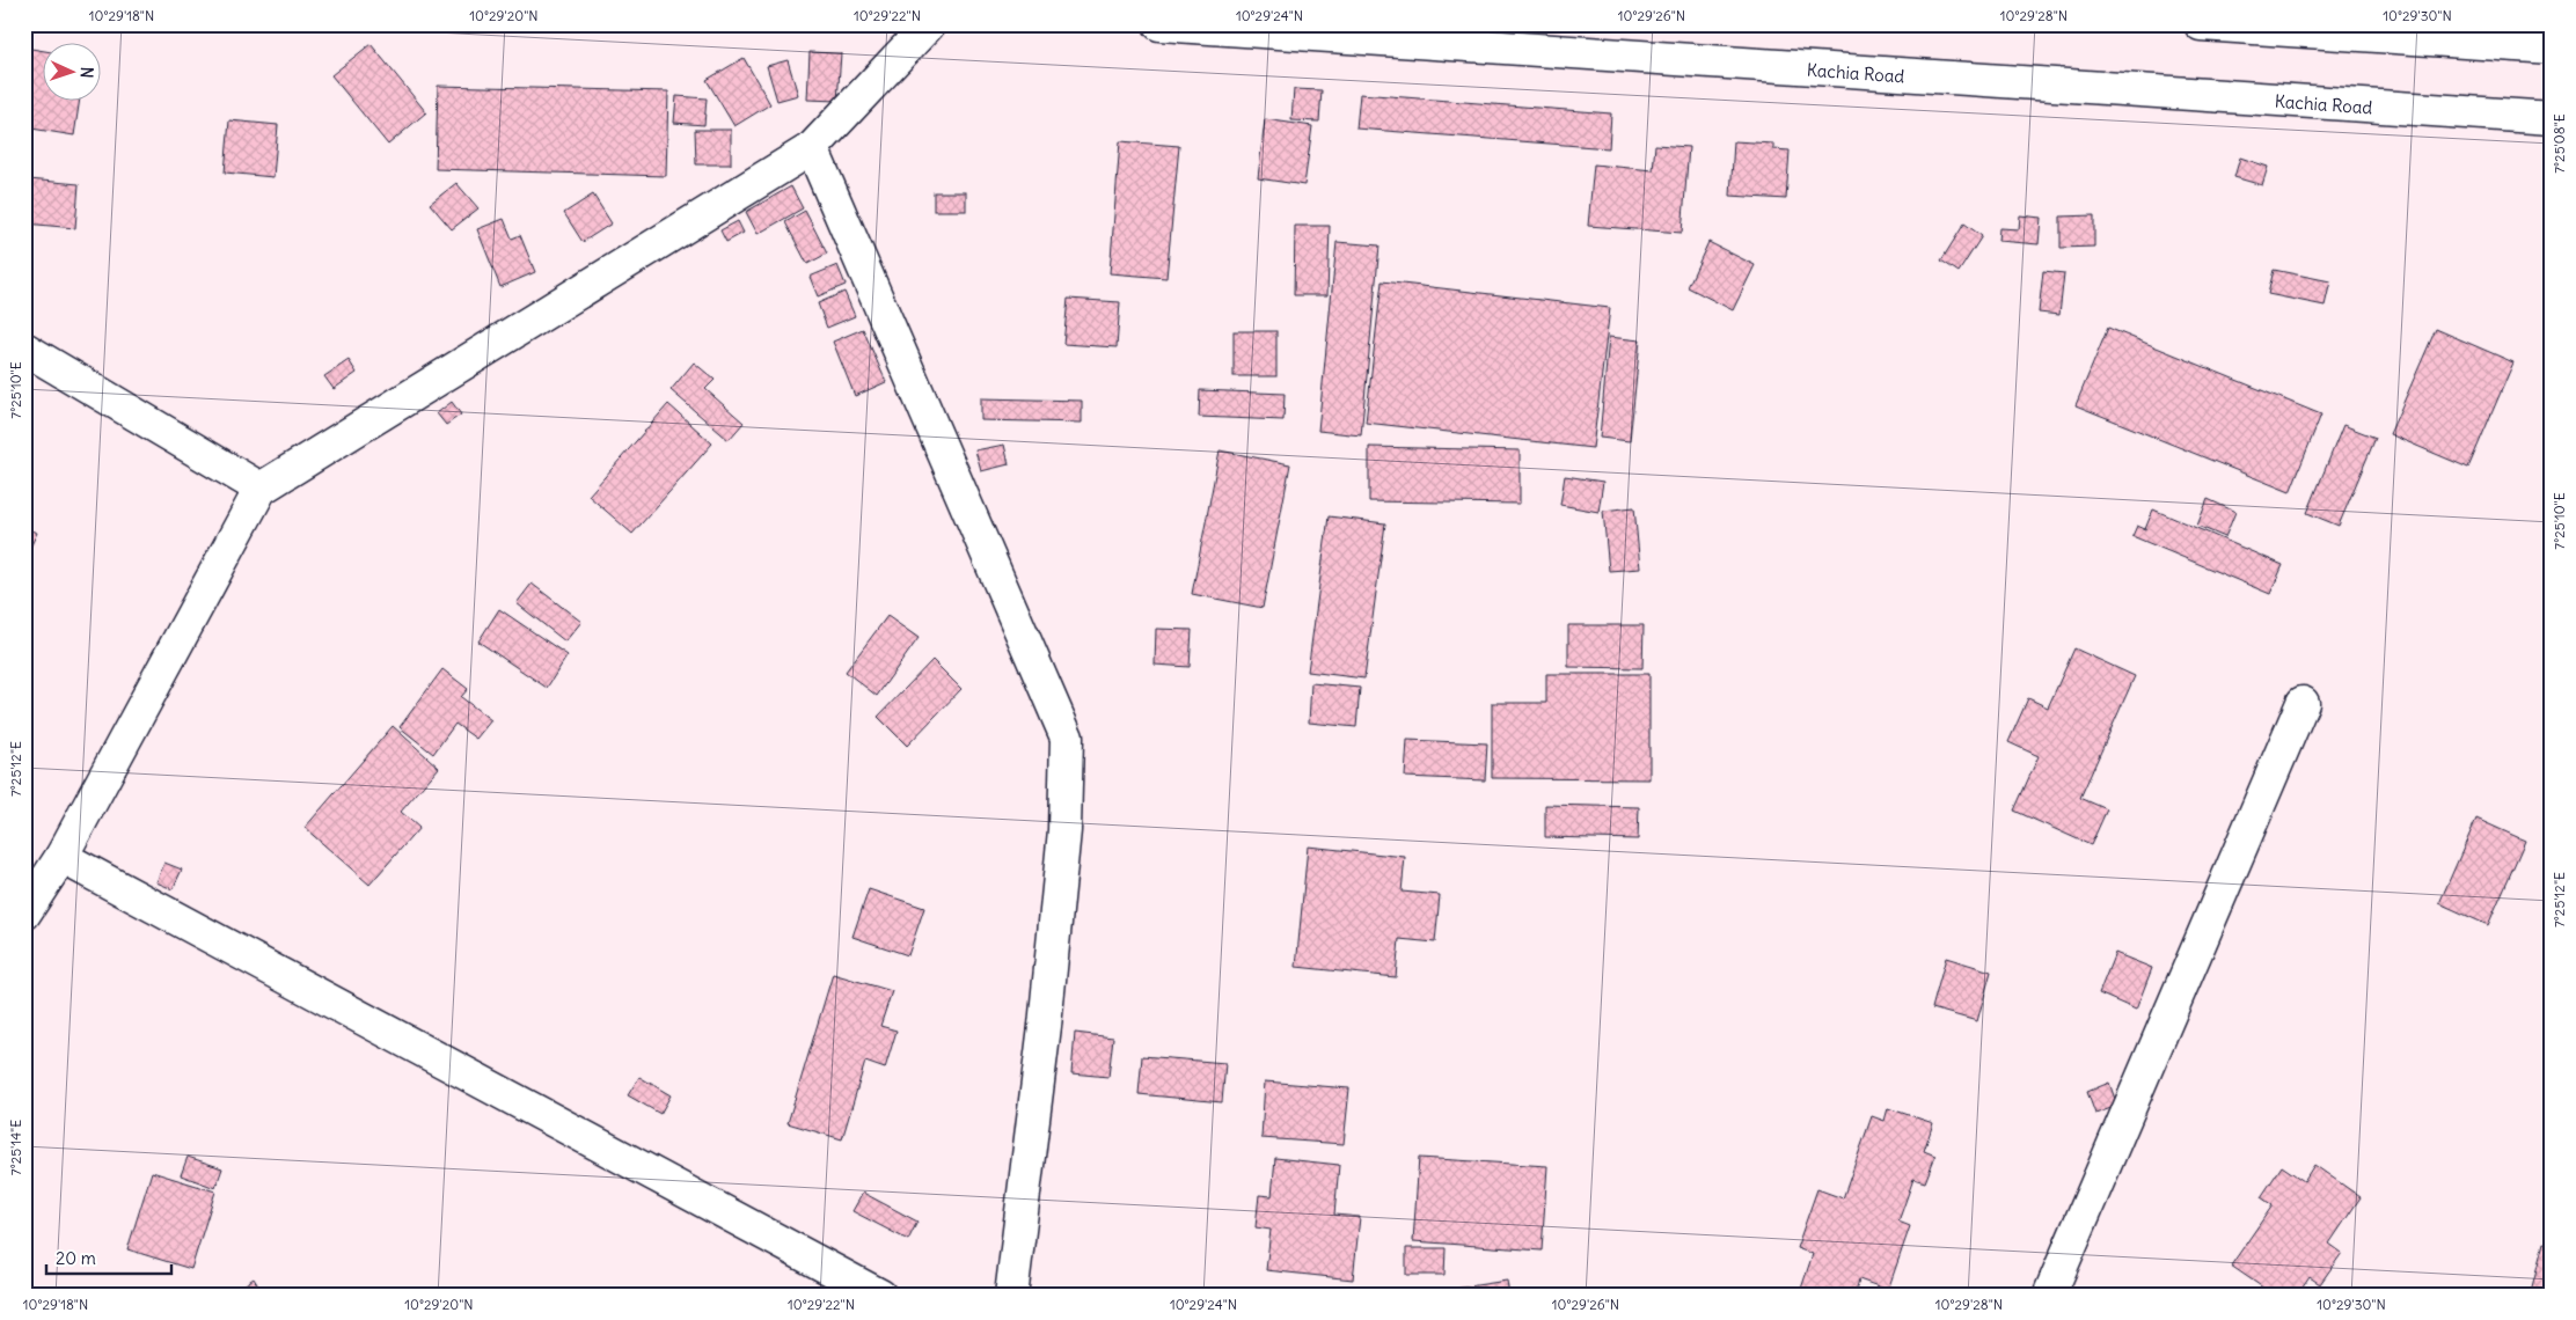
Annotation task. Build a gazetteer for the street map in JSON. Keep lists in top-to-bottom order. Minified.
{"streets":{"street":["Kachia Road"]},"scale_bar":"20 m","north":"right","coordinates":["10°29'18\"N","10°29'20\"N","10°29'22\"N","10°29'24\"N","10°29'26\"N","10°29'28\"N","10°29'30\"N","7°25'08\"E","7°25'10\"E","7°25'12\"E","7°25'14\"E"]}
